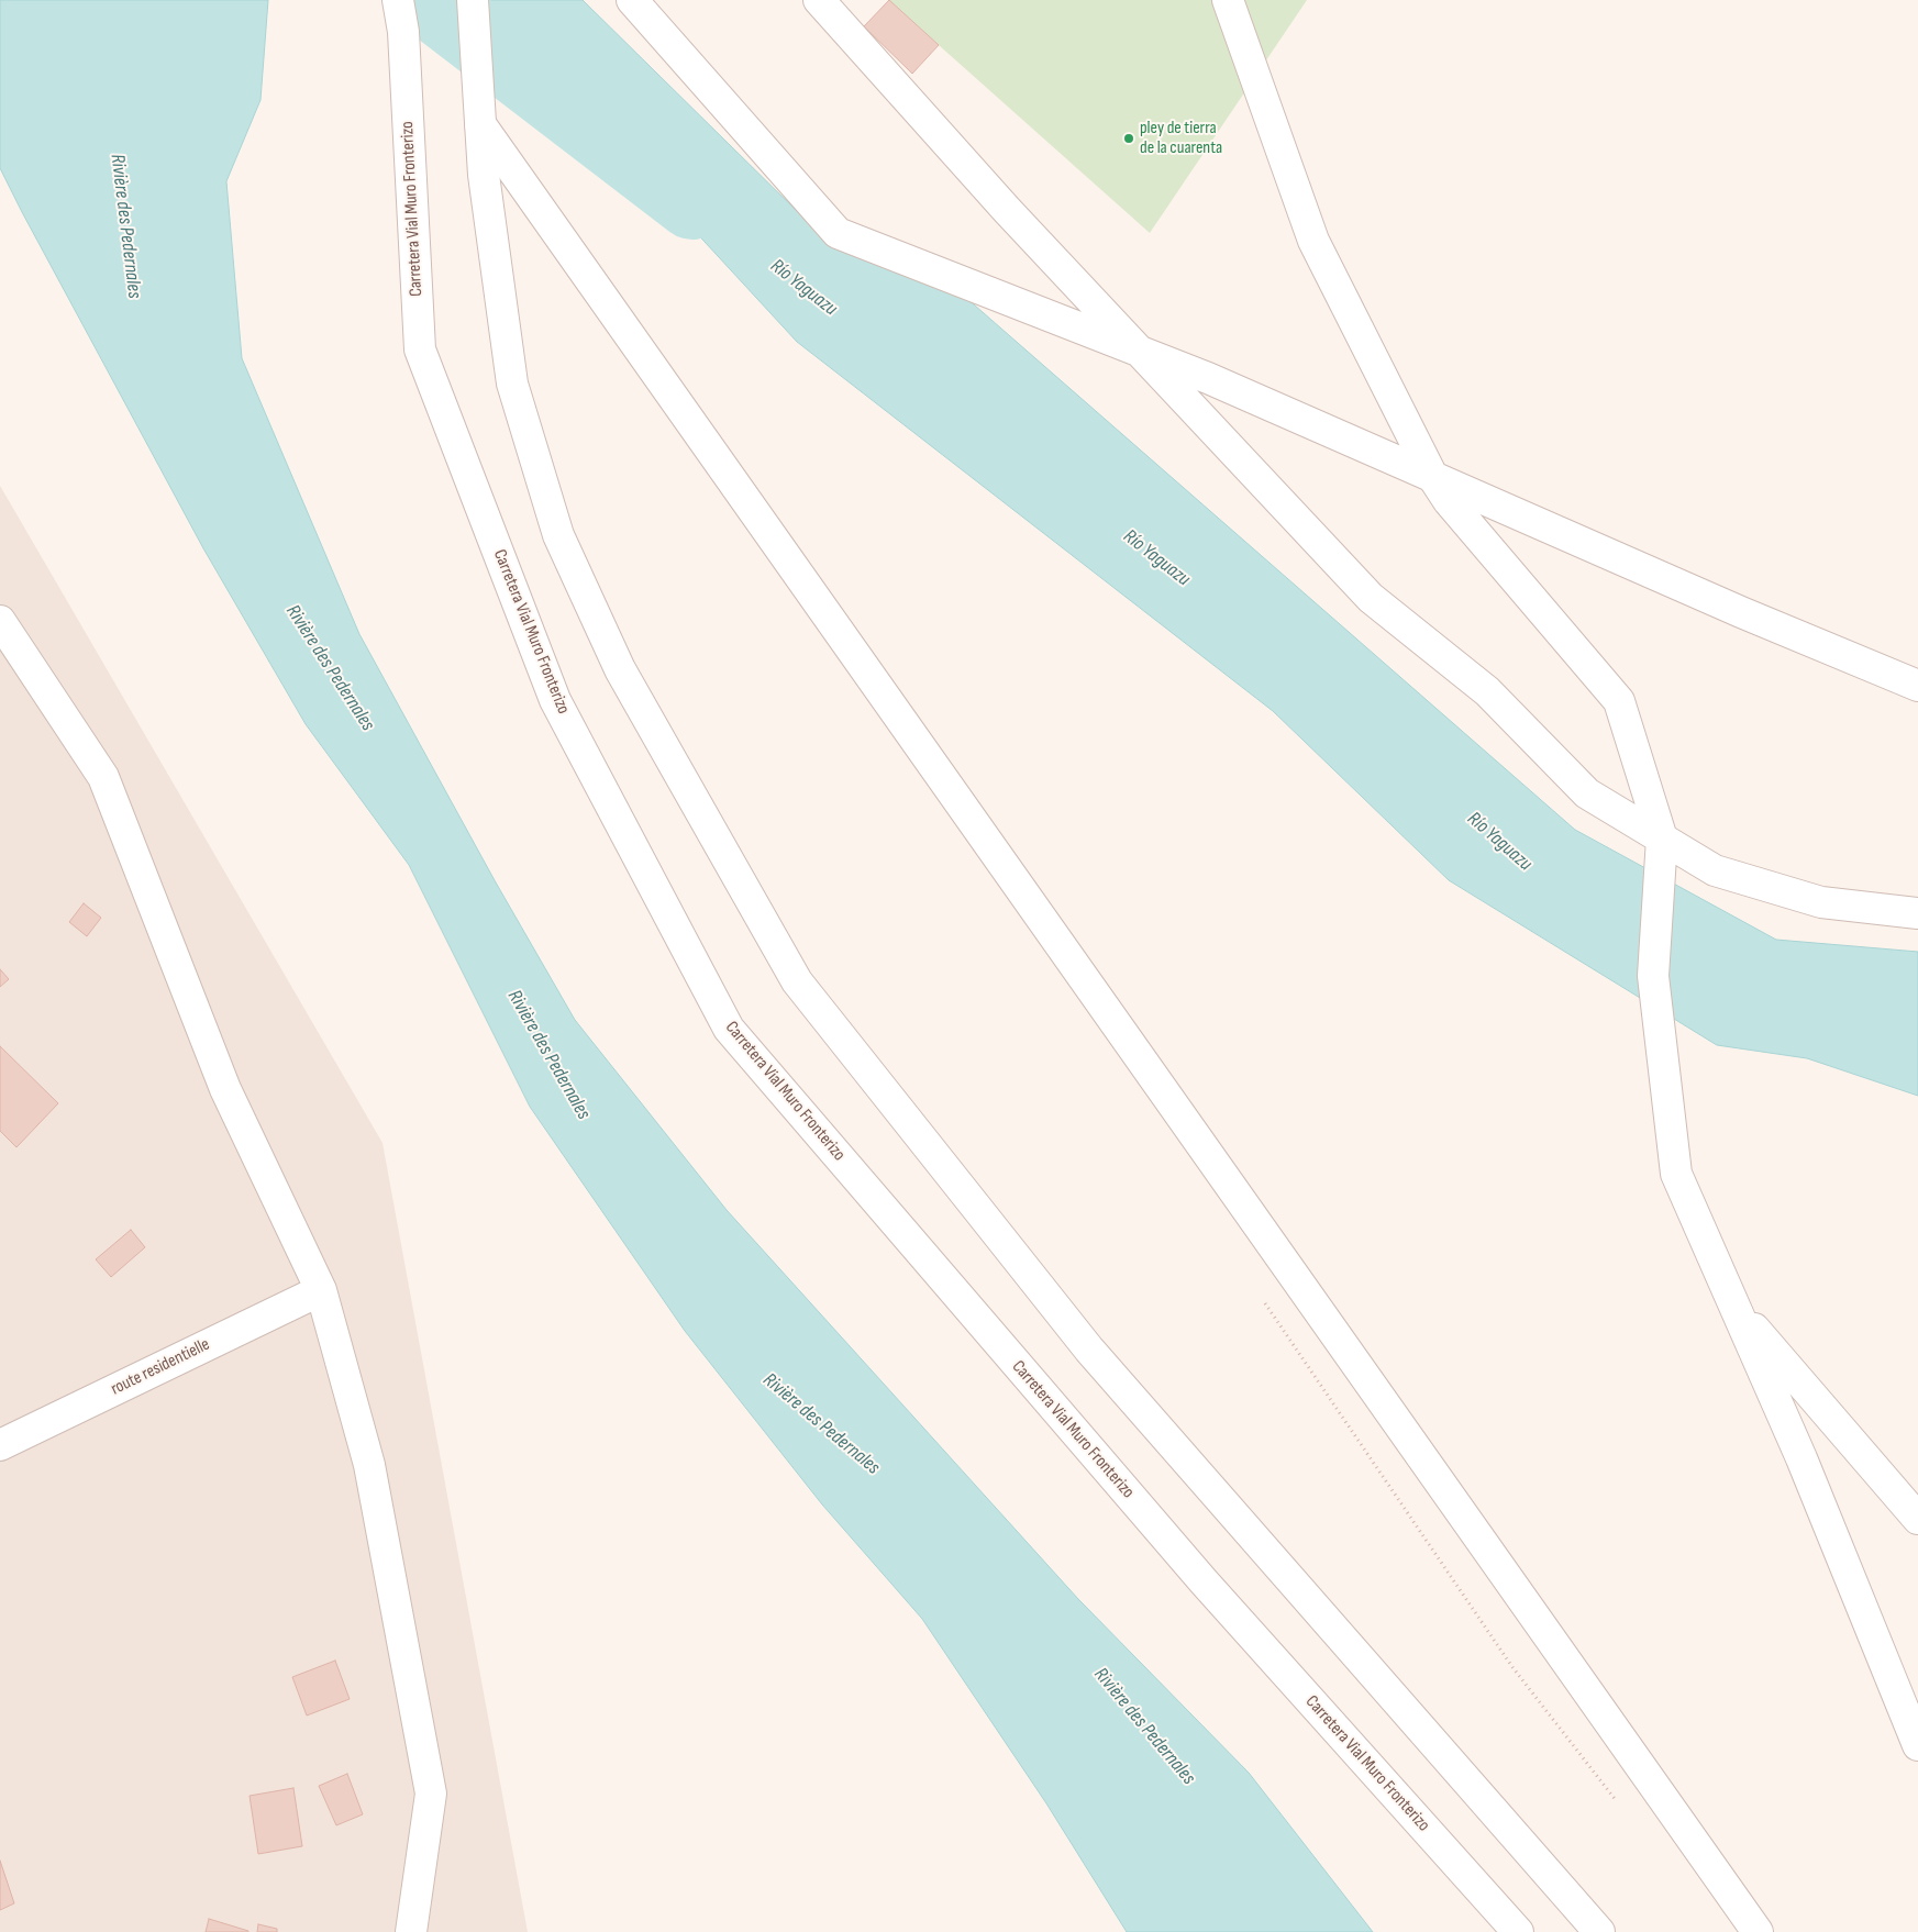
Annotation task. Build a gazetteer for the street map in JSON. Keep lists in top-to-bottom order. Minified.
{"streets":{"street":["Carretera Vial Muro Fronterizo","route residentielle"]},"water":["Rivière des Pedernales","Río Yaguazu"],"places":["pley de tierra de la cuarenta"]}
